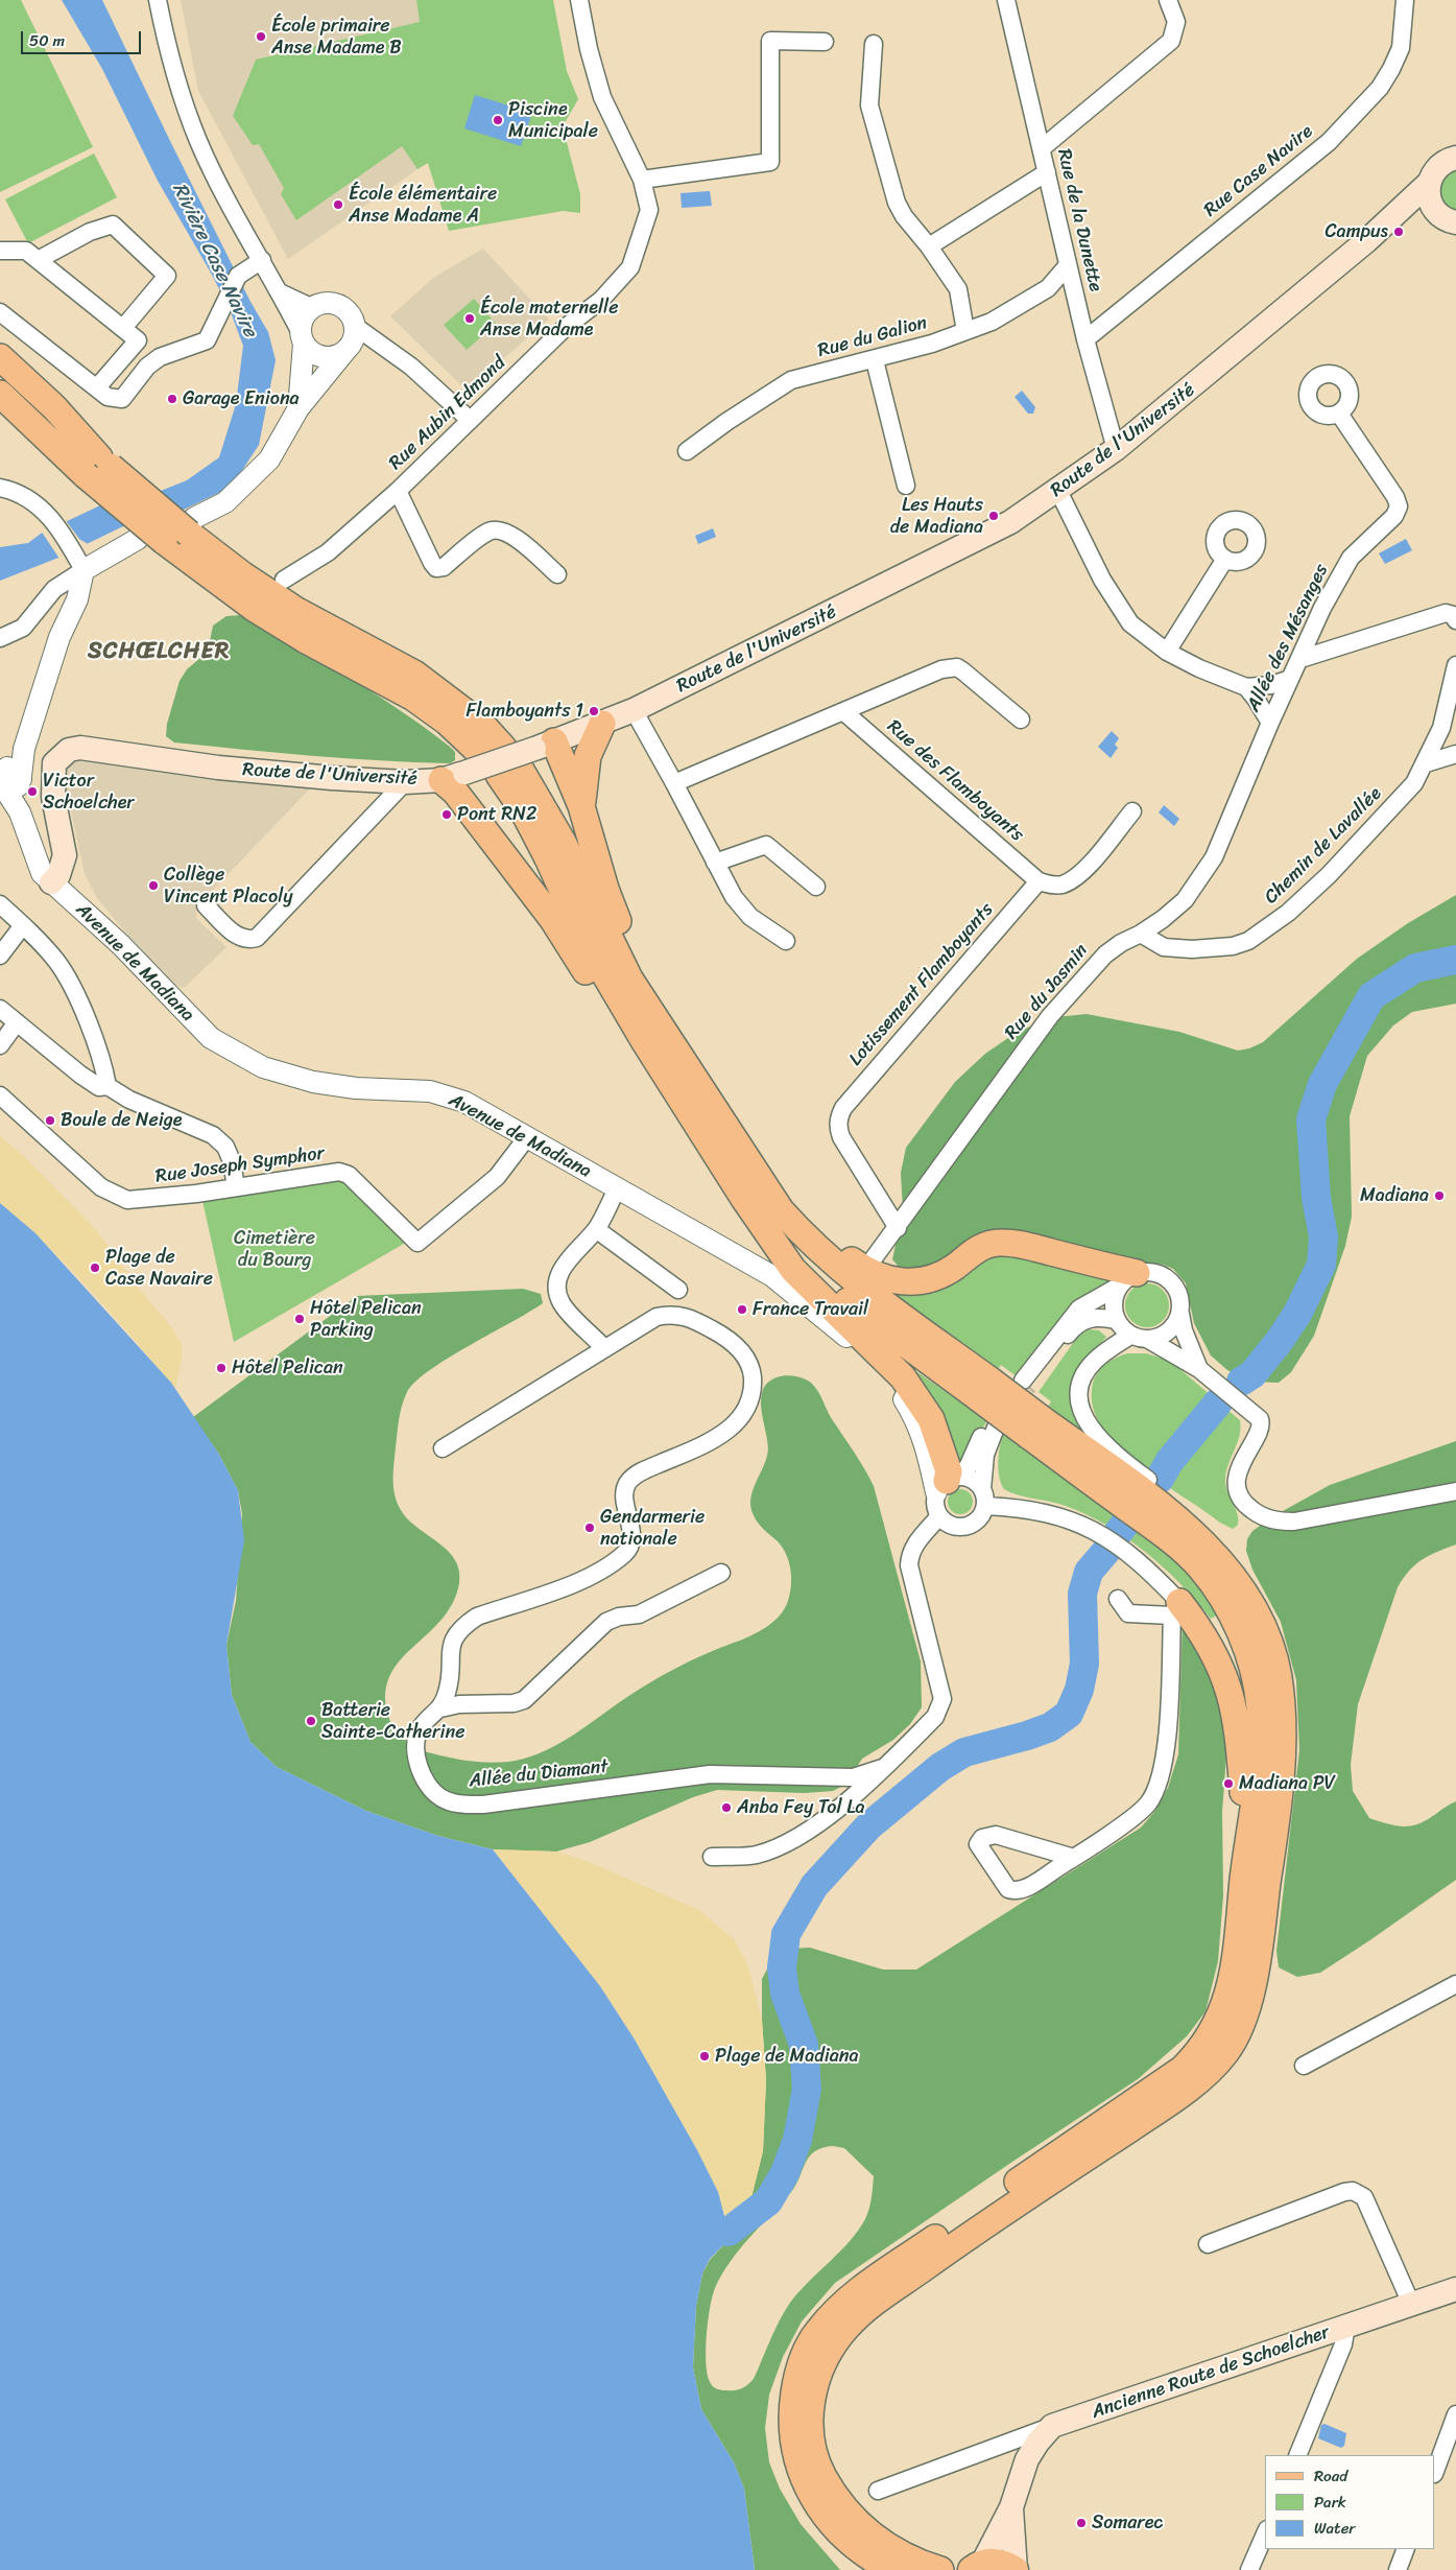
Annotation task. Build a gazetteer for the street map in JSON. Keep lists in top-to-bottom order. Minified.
{"streets":{"main road":["Route de l'Université","Ancienne Route de Schoelcher"],"street":["Rue Case Navire","Rue de la Dunette","Rue du Galion","Rue Aubin Edmond","Allée des Mésanges","Rue des Flamboyants","Chemin de Lavallée","Avenue de Madiana","Lotissement Flamboyants","Rue du Jasmin","Rue Joseph Symphor","Allée du Diamant"]},"crossings":[["Rue Case Navire","Rue de la Dunette"],["Rue de la Dunette","Rue du Galion"],["Rue de la Dunette","Route de l'Université"],["Route de l'Université","Avenue de Madiana"],["Allée des Mésanges","Rue du Jasmin"],["Rue des Flamboyants","Lotissement Flamboyants"],["Chemin de Lavallée","Rue du Jasmin"],["Avenue de Madiana","Rue Joseph Symphor"],["Lotissement Flamboyants","Rue du Jasmin"]],"districts":["SCHŒLCHER"],"water":["Rivière Case Navire"],"parks":["Cimetière du Bourg"],"places":["École primaire Anse Madame B","Piscine Municipale","École élémentaire Anse Madame A","Campus","École maternelle Anse Madame","Garage Eniona","Les Hauts de Madiana","Flamboyants 1","Victor Schoelcher","Pont RN2","Collège Vincent Placoly","Boule de Neige","Madiana","Plage de Case Navaire","France Travail","Hôtel Pelican Parking","Hôtel Pelican","Gendarmerie nationale","Batterie Sainte-Catherine","Madiana PV","Anba Fey Tol La","Plage de Madiana","Somarec"],"legend":["Road","Park","Water"],"scale_bar":"50 m"}
